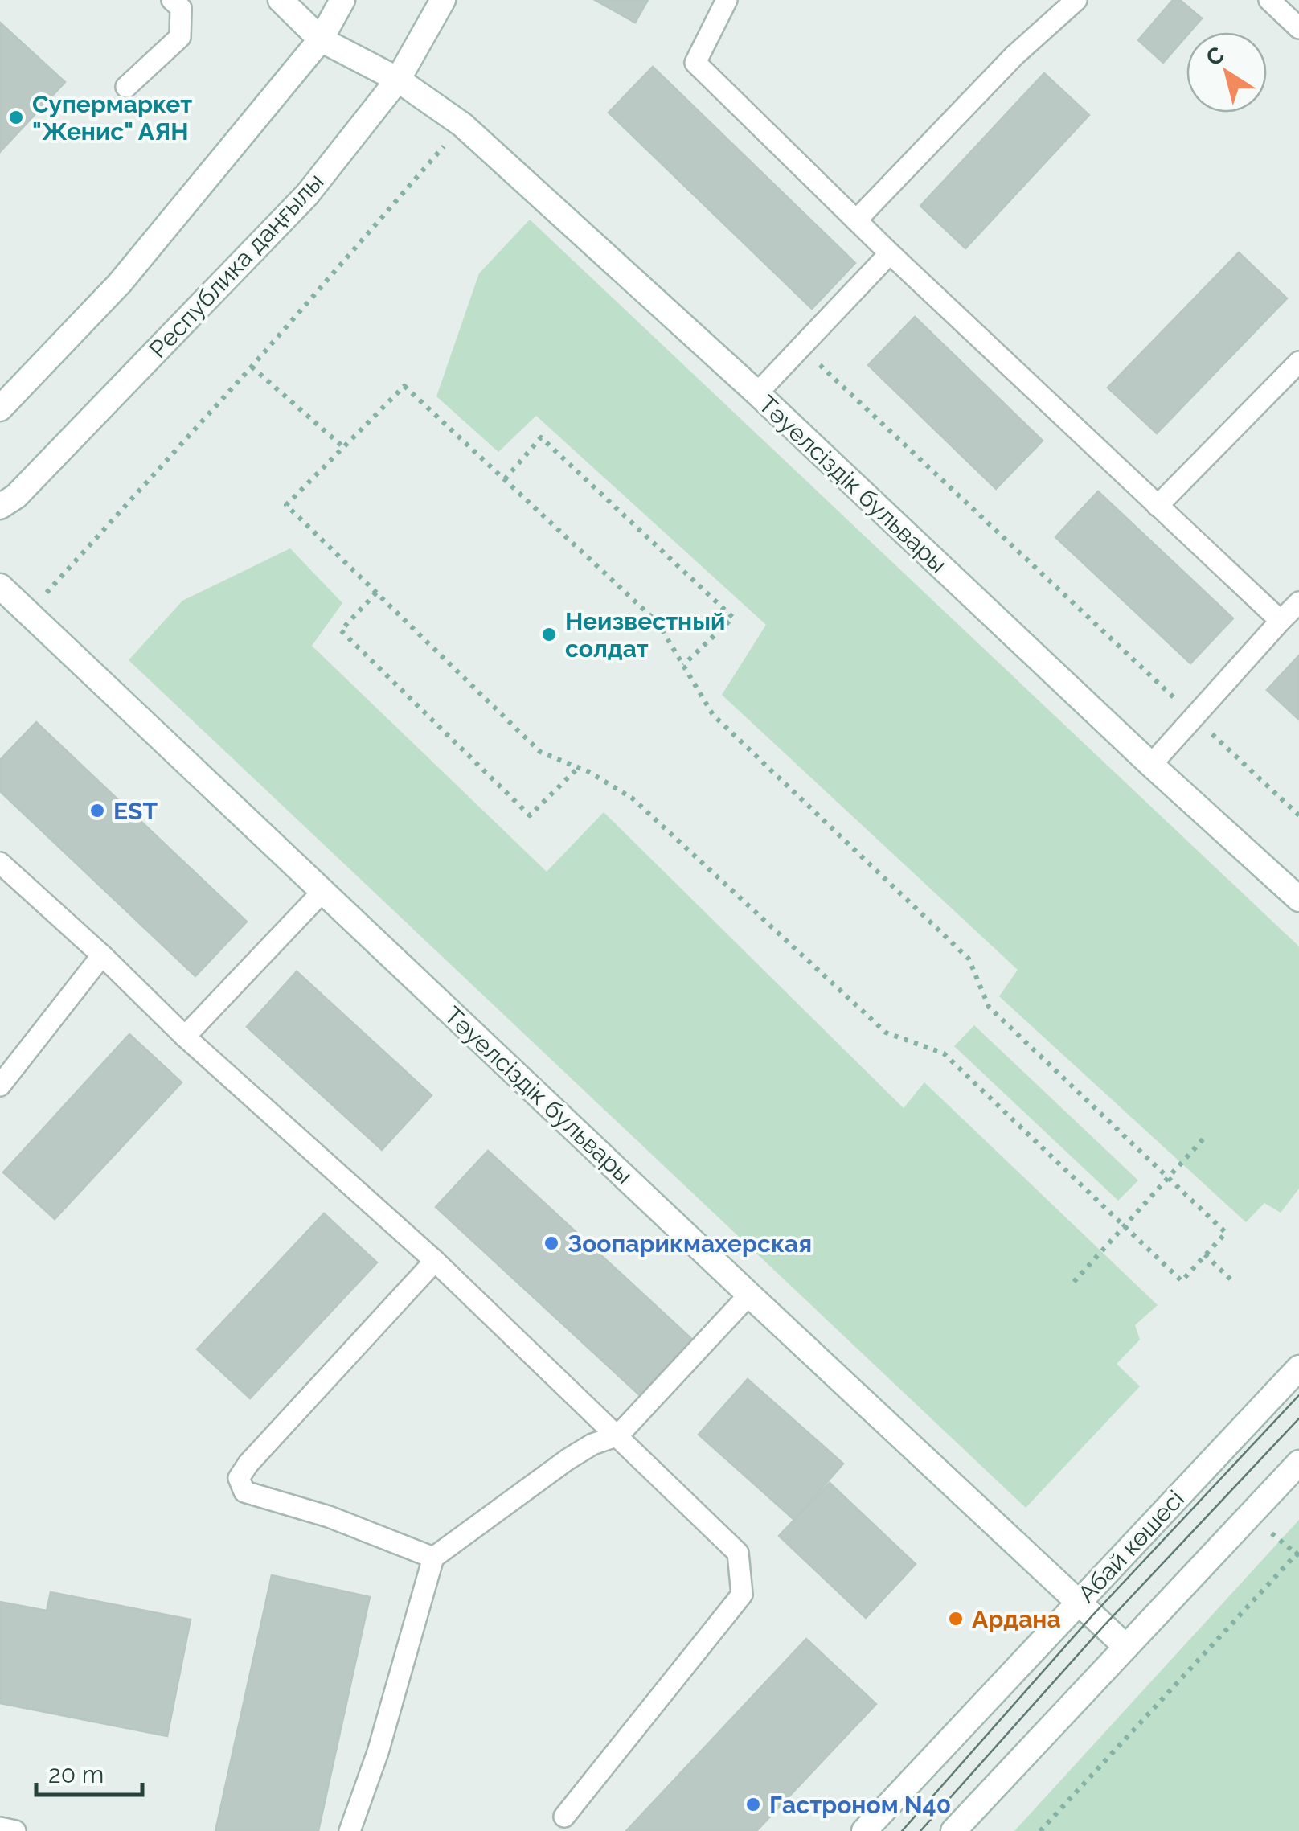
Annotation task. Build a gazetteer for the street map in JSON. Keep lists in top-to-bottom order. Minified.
{"streets":{"street":["Республика даңғылы","Тәуелсіздік бульвары","Абай көшесі"]},"crossings":[["Республика даңғылы","Тәуелсіздік бульвары"],["Тәуелсіздік бульвары","Абай көшесі"]],"places":["Супермаркет \"Женис\" АЯН","Неизвестный солдат","EST","Зоопарикмахерская","Ардана","Гастроном N40"],"scale_bar":"20 m","north":"top left"}
